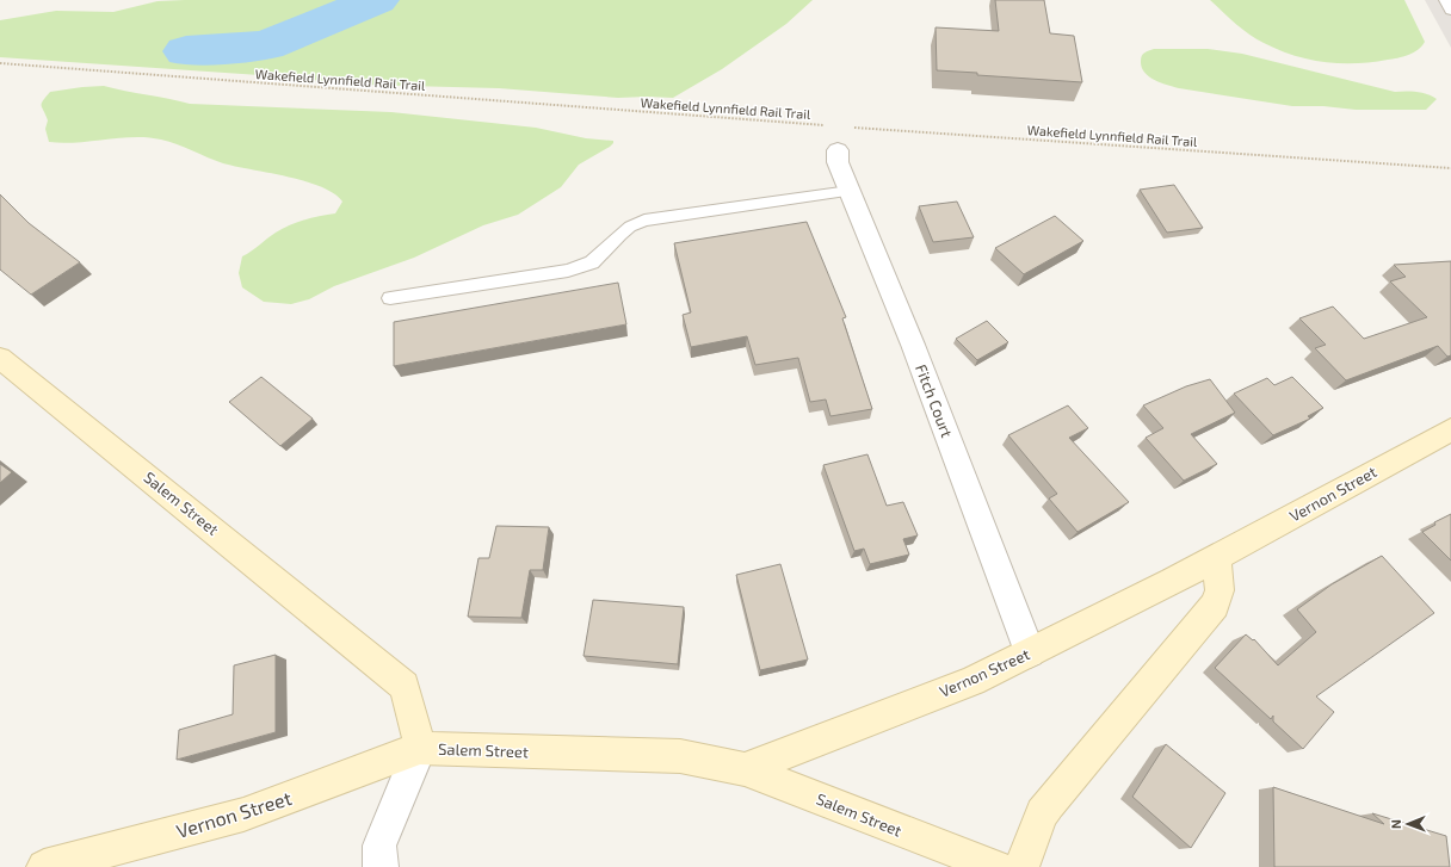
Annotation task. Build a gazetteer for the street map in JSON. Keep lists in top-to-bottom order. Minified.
{"streets":{"main road":["Vernon Street","Salem Street"],"street":["Fitch Court"],"path":["Wakefield Lynnfield Rail Trail"]},"crossings":[["Wakefield Lynnfield Rail Trail","Fitch Court"],["Fitch Court","Vernon Street"],["Vernon Street","Salem Street"]],"north":"left"}
